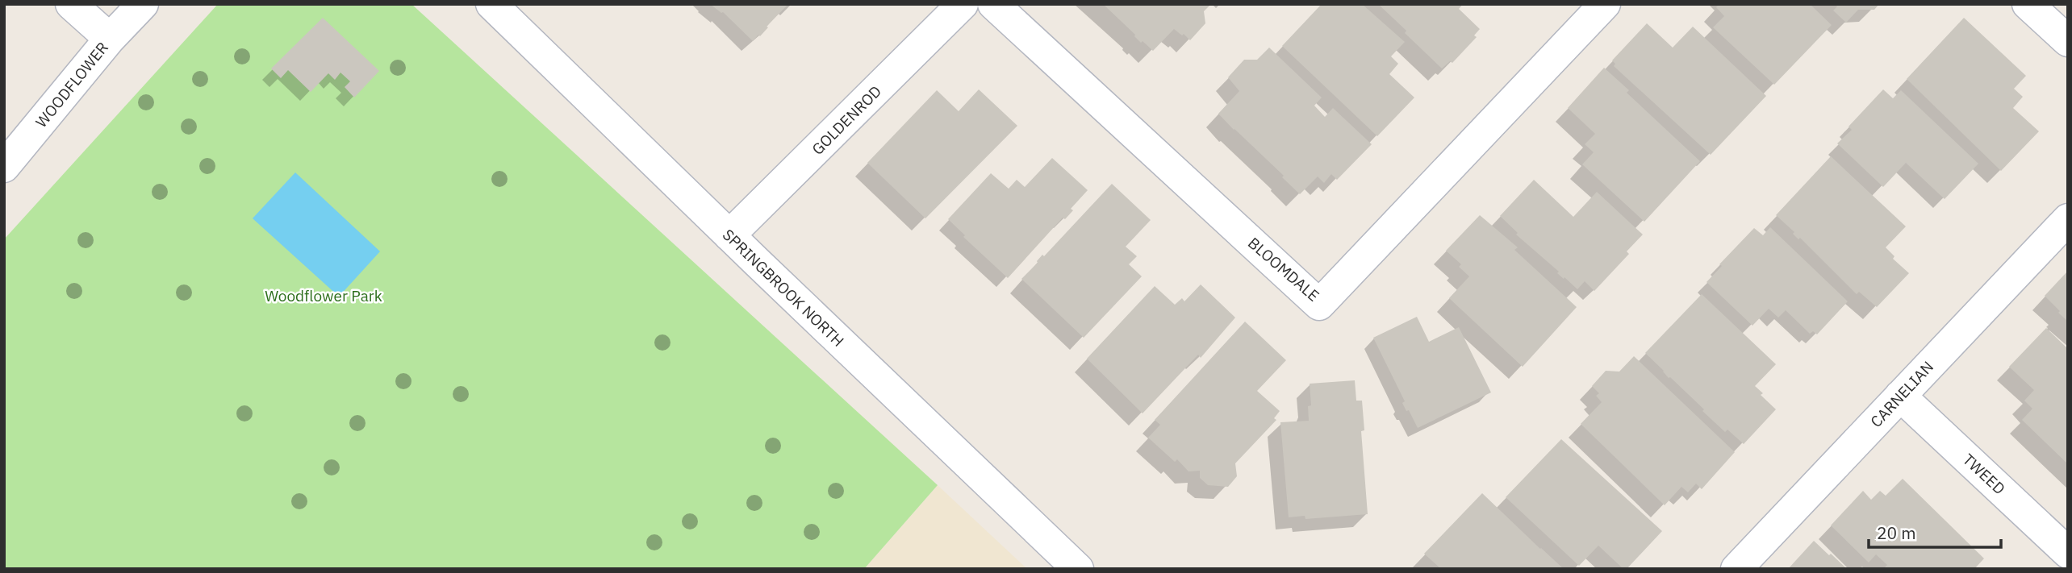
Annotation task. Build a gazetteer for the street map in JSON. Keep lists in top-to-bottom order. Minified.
{"streets":{"street":["WOODFLOWER","GOLDENROD","BLOOMDALE","SPRINGBROOK NORTH","CARNELIAN","TWEED"]},"crossings":[["GOLDENROD","SPRINGBROOK NORTH"],["CARNELIAN","TWEED"]],"parks":["Woodflower Park"],"scale_bar":"20 m"}
